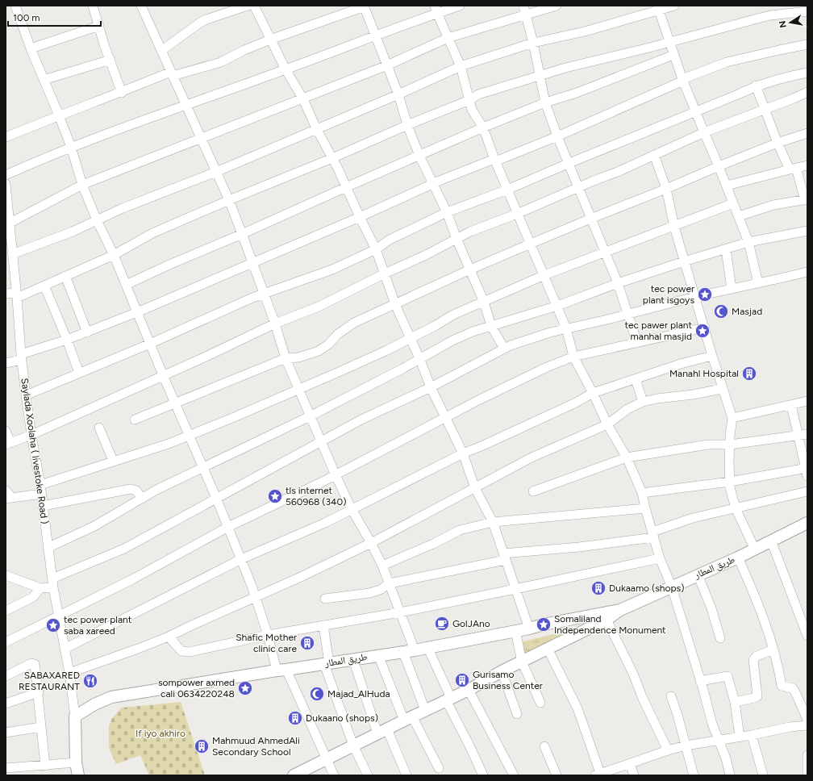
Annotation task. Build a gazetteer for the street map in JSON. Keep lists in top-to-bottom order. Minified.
{"streets":{"main road":["طريق المطار"],"street":["Saylada Xoolaha ( livestoke Road )"]},"crossings":[["Saylada Xoolaha ( livestoke Road )","طريق المطار"]],"parks":["If iyo akhiro"],"places":{"place":["tec power plant isgoys","tec pawer plant manhal masjid","tls internet 560968 (340)","Somaliland Independence Monument","tec power plant saba xareed","sompower axmed cali 0634220248"],"mosque":["Masjad","Majad_AlHuda"],"building":["Manahl Hospital","Dukaamo (shops)","Shafic Mother clinic care","Gurisamo Business Center","Dukaano (shops)","Mahmuud AhmedAli Secondary School"],"cafe":["GolJAno"],"restaurant":["SABAXARED RESTAURANT"]},"scale_bar":"100 m","north":"left"}
